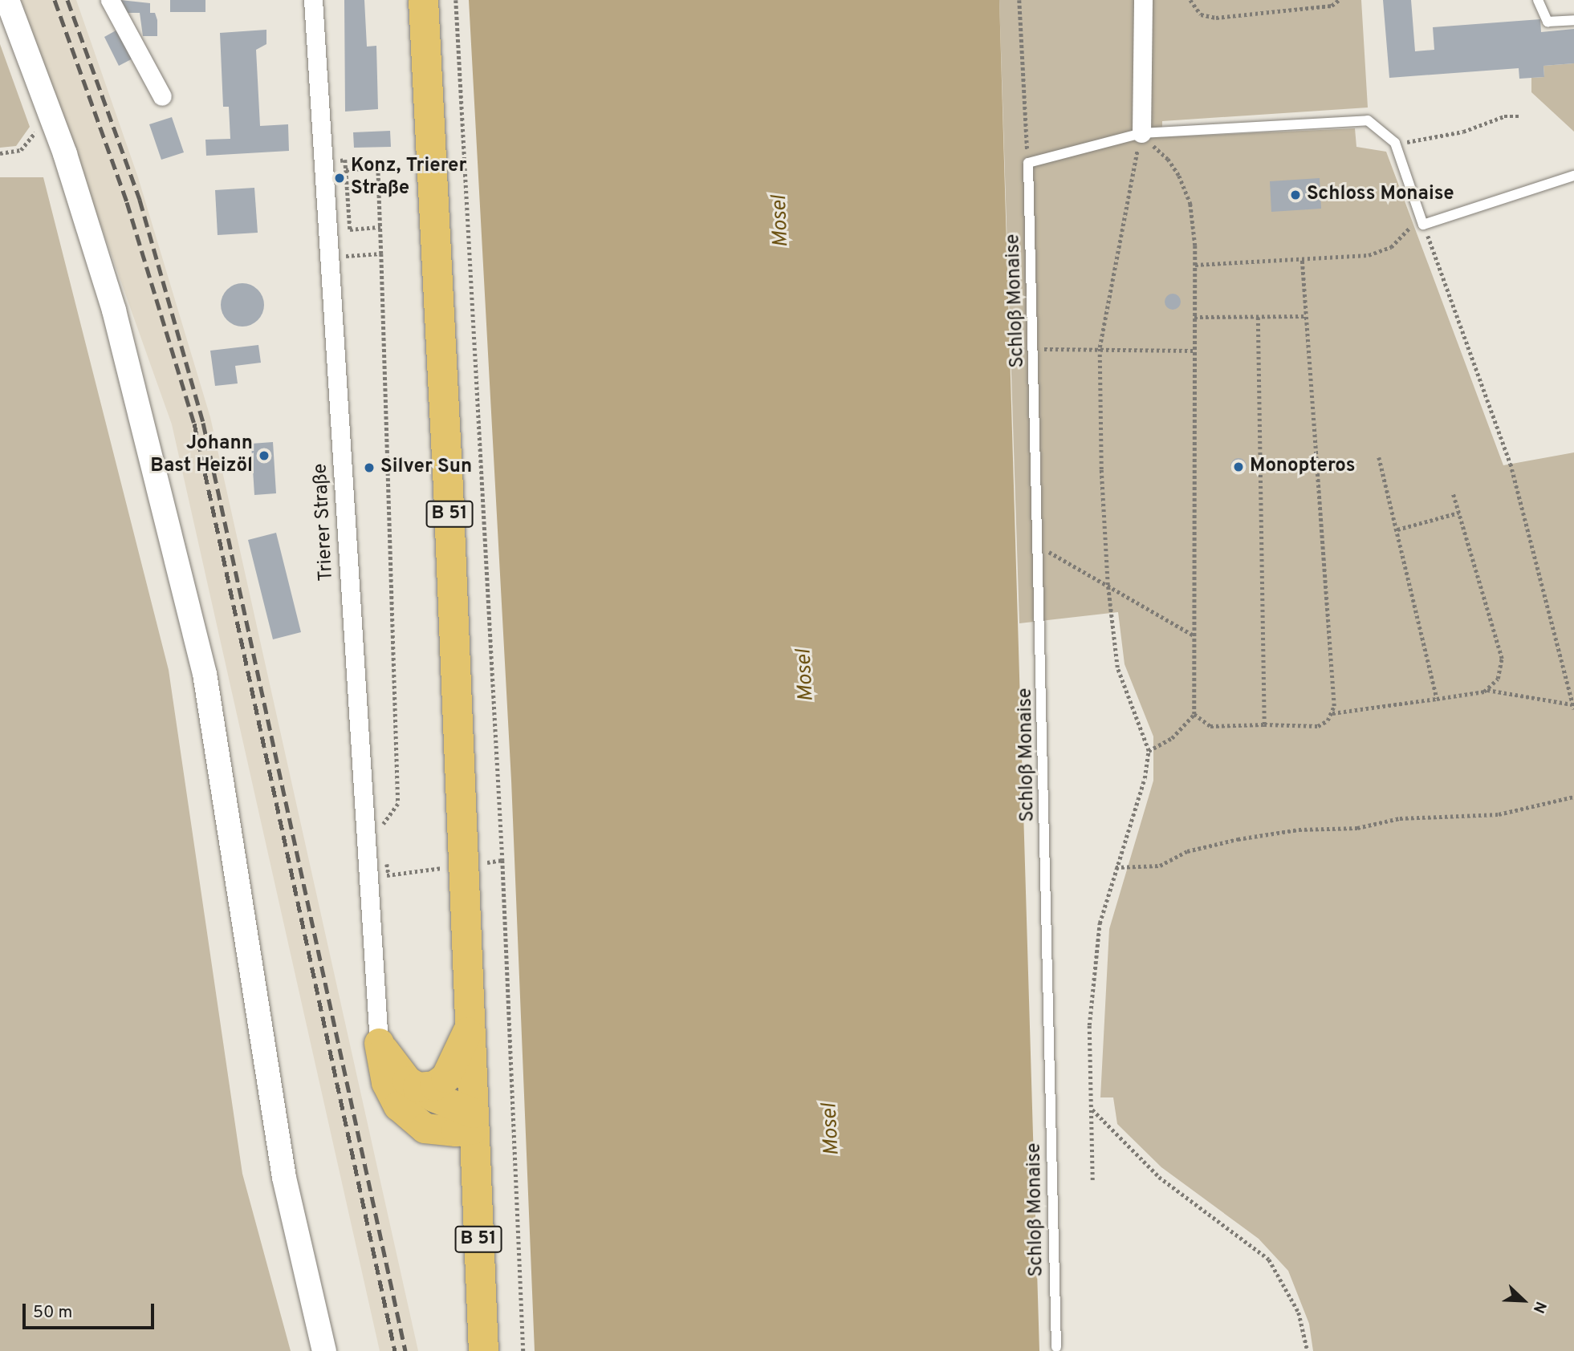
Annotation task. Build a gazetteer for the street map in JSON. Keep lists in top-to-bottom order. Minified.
{"streets":{"main road":["B 51"],"street":["Trierer Straße"],"lane":["Schloß Monaise"]},"water":["Mosel"],"places":["Konz, Trierer Straße","Schloss Monaise","Johann Bast Heizöl","Monopteros","Silver Sun"],"scale_bar":"50 m","north":"bottom right"}
